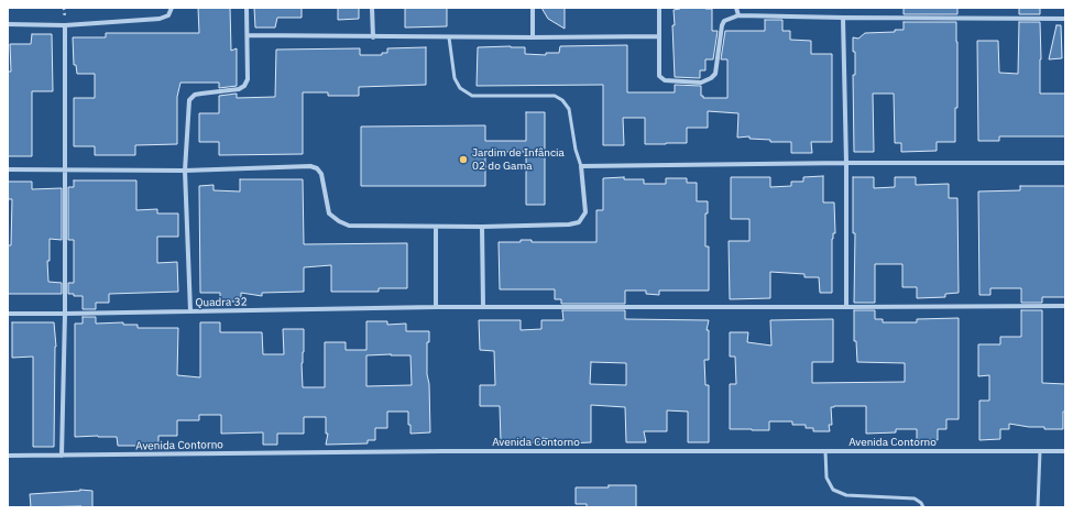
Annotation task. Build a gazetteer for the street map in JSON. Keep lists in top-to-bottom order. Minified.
{"streets":{"street":["Quadra 32","Avenida Contorno"]},"places":["Jardim de Infância 02 do Gama"]}
